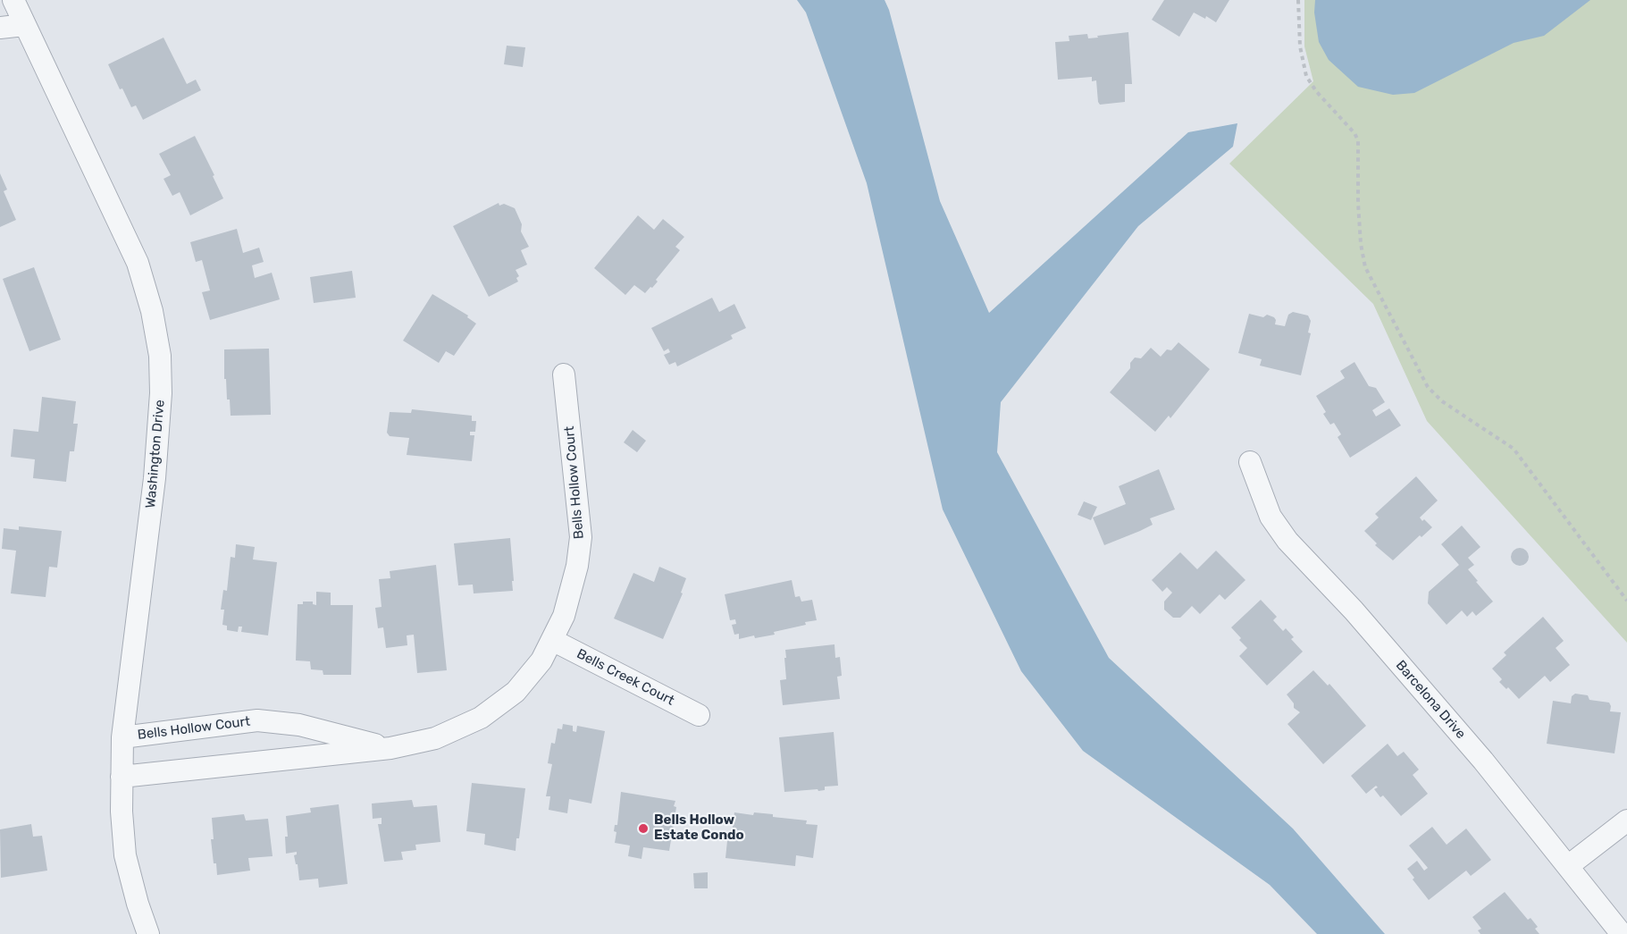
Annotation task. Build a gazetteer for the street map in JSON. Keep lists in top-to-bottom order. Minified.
{"streets":{"street":["Washington Drive","Bells Hollow Court","Bells Creek Court","Barcelona Drive"]},"crossings":[["Washington Drive","Bells Hollow Court"],["Bells Hollow Court","Bells Creek Court"]],"places":["Bells Hollow Estate Condo"]}
